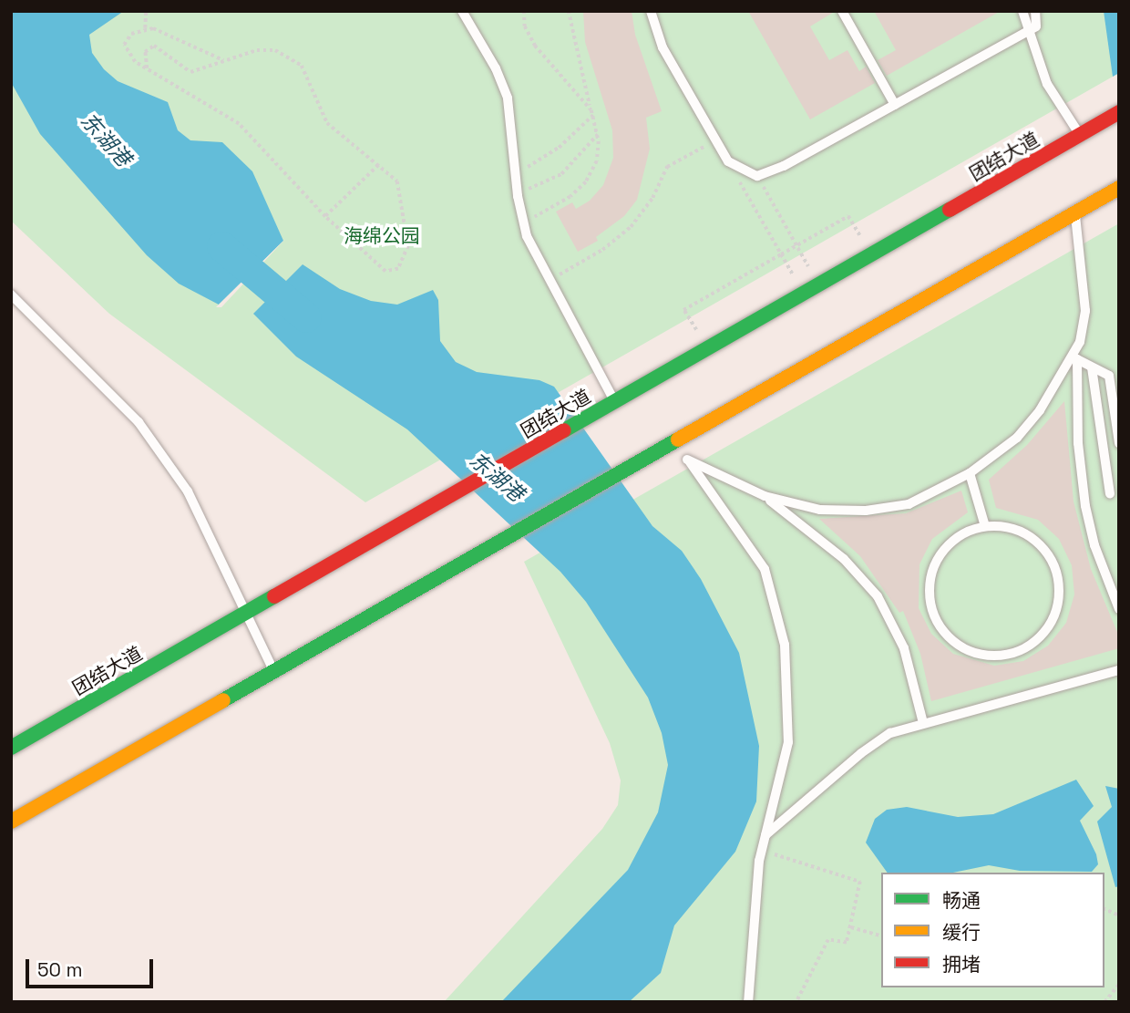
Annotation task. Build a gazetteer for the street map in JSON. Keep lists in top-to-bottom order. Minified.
{"streets":{"main road":["团结大道"]},"water":["东湖港"],"parks":["海绵公园"],"legend":["畅通","缓行","拥堵"],"scale_bar":"50 m"}
